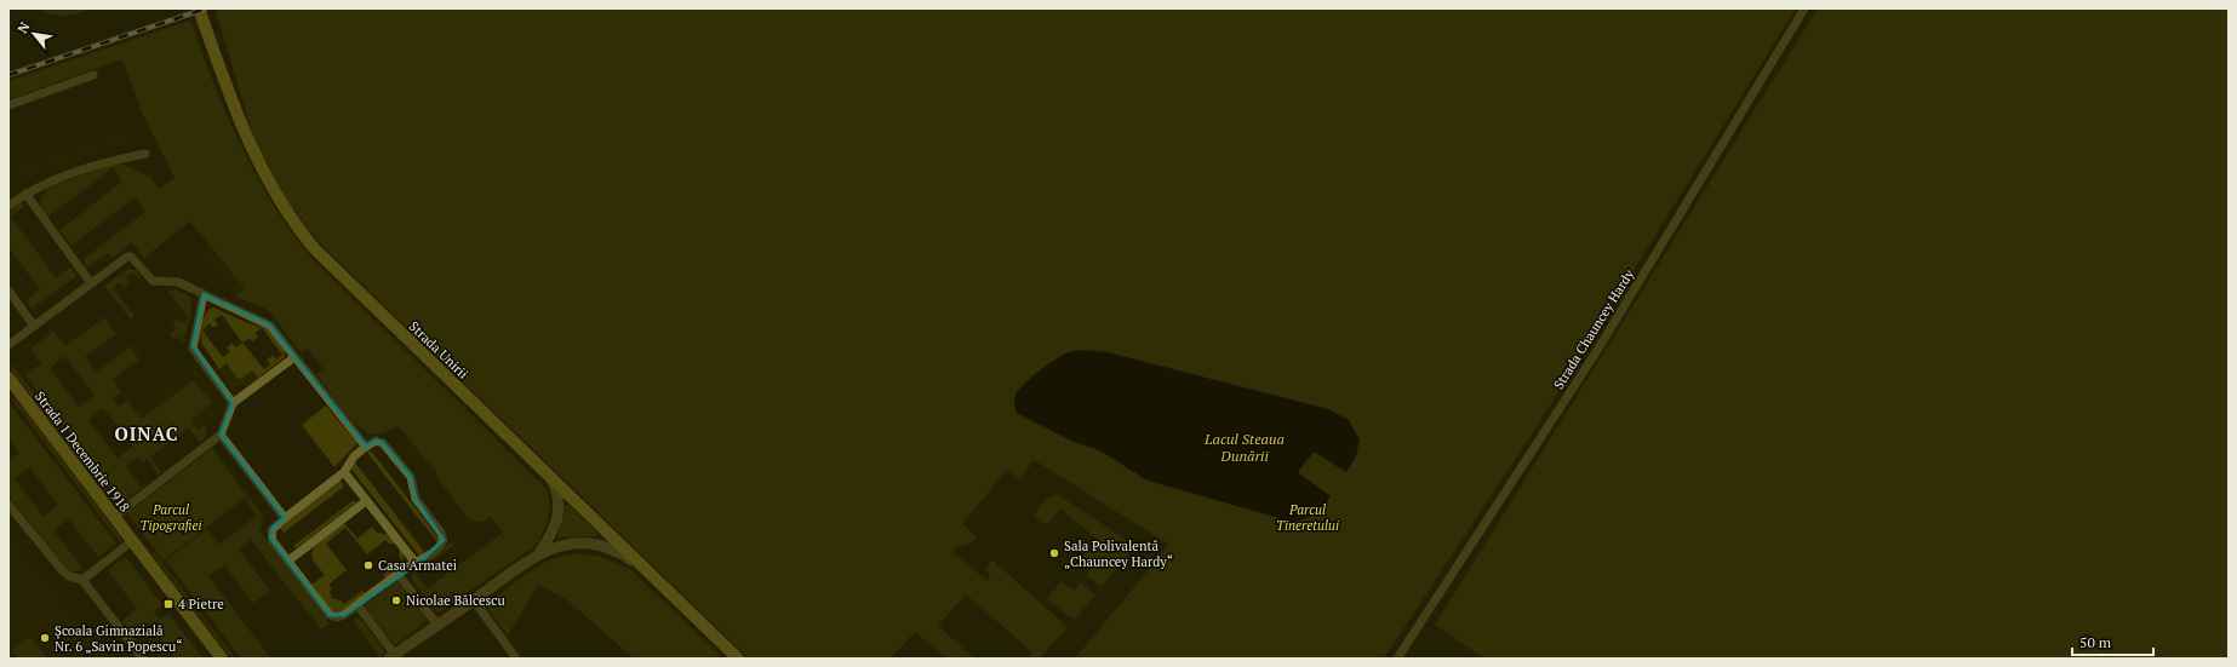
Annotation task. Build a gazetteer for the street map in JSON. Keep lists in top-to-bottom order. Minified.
{"streets":{"main road":["Strada Unirii","Strada 1 Decembrie 1918"],"street":["Strada Chauncey Hardy"]},"districts":["OINAC"],"water":["Lacul Steaua Dunării"],"parks":["Parcul Tipografiei","Parcul Tineretului"],"places":{"other":["Sala Polivalentă „Chauncey Hardy“","Casa Armatei","Nicolae Bălcescu","Școala Gimnazială Nr. 6 „Savin Popescu“"],"transit":["4 Pietre"]},"scale_bar":"50 m","north":"top left"}
